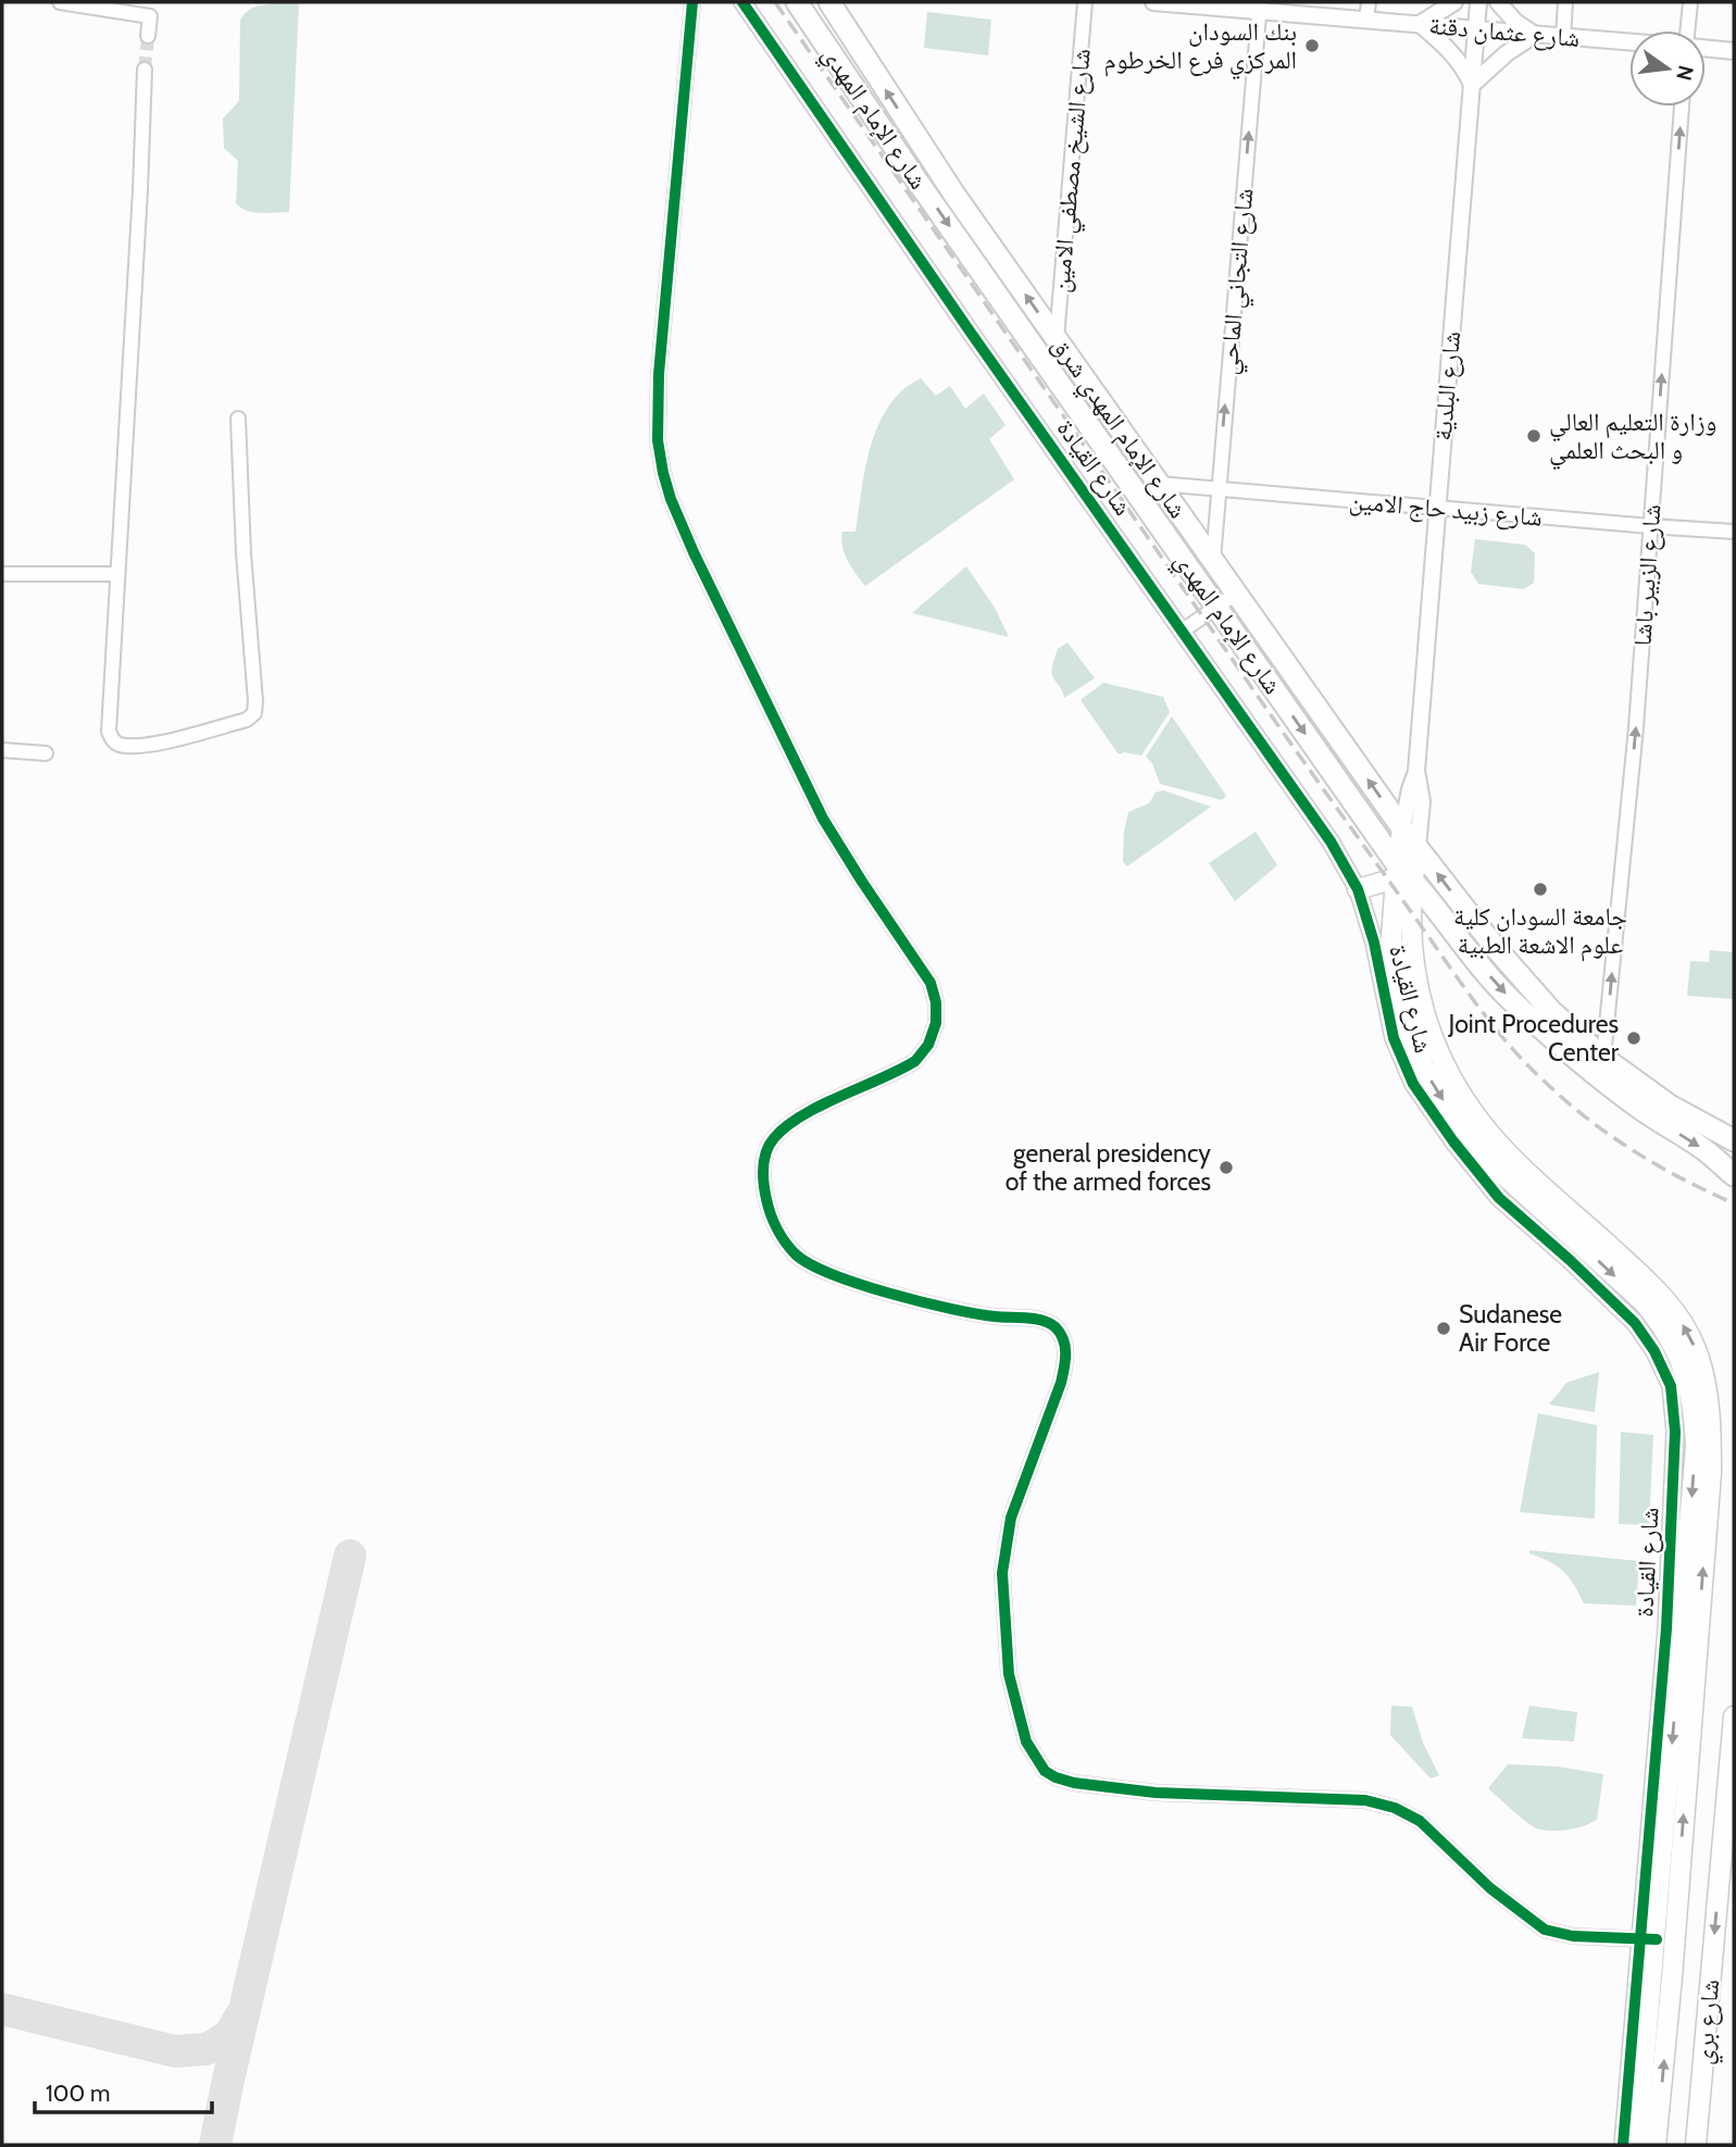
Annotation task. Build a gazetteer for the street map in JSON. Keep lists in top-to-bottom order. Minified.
{"streets":{"main road":["شارع الإمام المهدي","شارع الإمام المهدي شرق","شارع القيادة","شارع بري"],"street":["شارع عثمان دقنة","شارع الشيخ مصطفي الامين","شارع التجاني الماحي","شارع البلدية","شارع زبيد حاج الامين","شارع الزبير باشا"]},"crossings":[["شارع عثمان دقنة","شارع التجاني الماحي"],["شارع عثمان دقنة","شارع البلدية"],["شارع الإمام المهدي","شارع القيادة"],["شارع الشيخ مصطفي الامين","شارع الإمام المهدي شرق"],["شارع التجاني الماحي","شارع الإمام المهدي شرق"],["شارع التجاني الماحي","شارع زبيد حاج الامين"],["شارع البلدية","شارع زبيد حاج الامين"],["شارع الإمام المهدي شرق","شارع القيادة"],["شارع الإمام المهدي شرق","شارع زبيد حاج الامين"],["شارع زبيد حاج الامين","شارع الزبير باشا"]],"one_way":["شارع الإمام المهدي","شارع التجاني الماحي","شارع الإمام المهدي شرق","شارع الزبير باشا","شارع بري"],"places":["بنك السودان المركزي فرع الخرطوم","وزارة التعليم العالي و البحث العلمي","جامعة السودان كلية علوم الاشعة الطبية","Joint Procedures Center","general presidency of the armed forces","Sudanese Air Force"],"scale_bar":"100 m","north":"right"}
